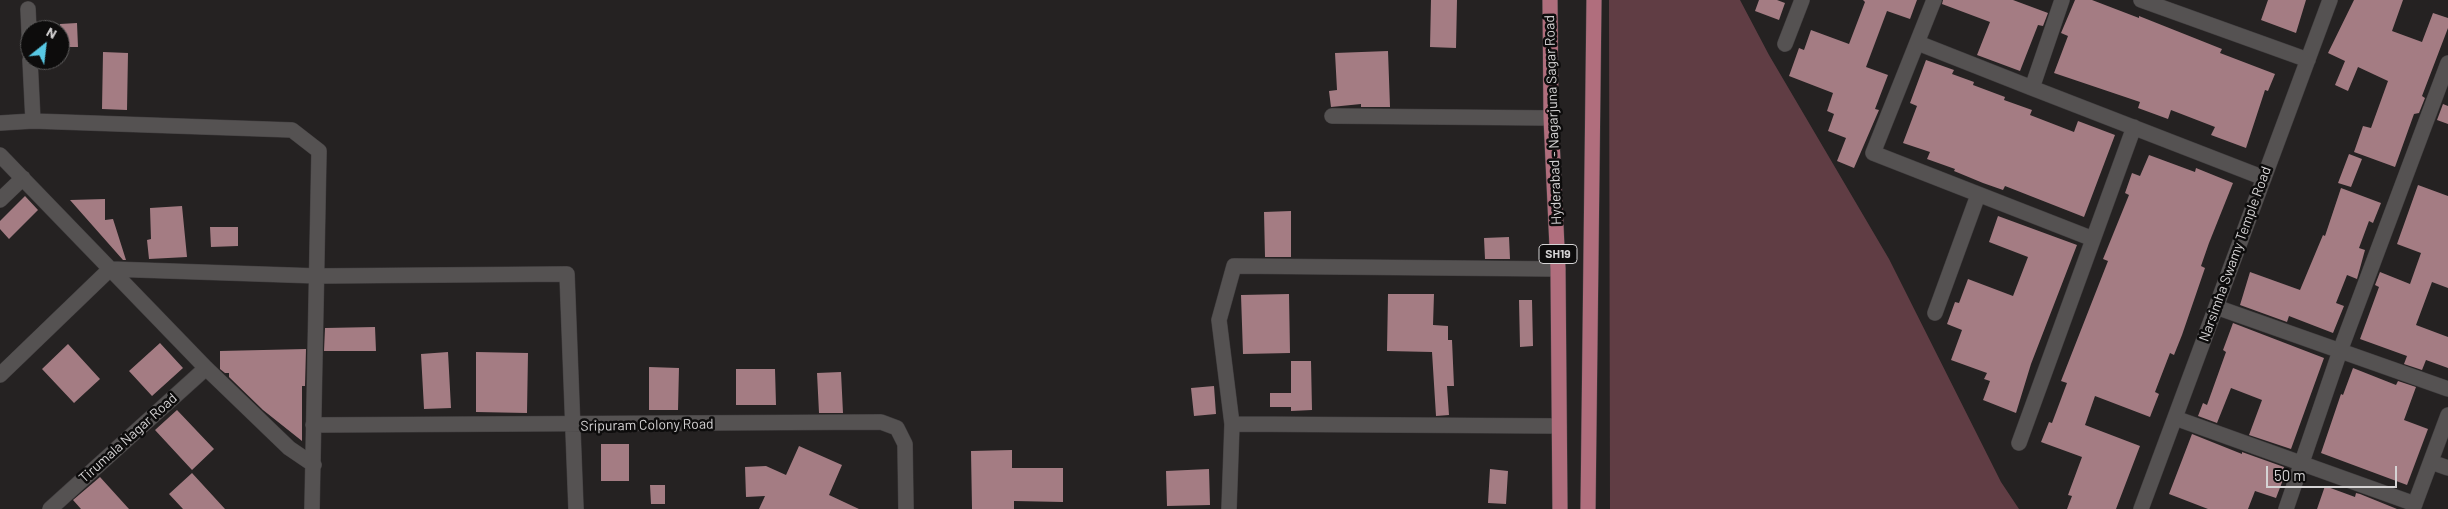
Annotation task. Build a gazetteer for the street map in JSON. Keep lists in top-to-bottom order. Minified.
{"streets":{"main road":["Hyderabad - Nagarjuna Sagar Road","SH19"],"street":["Narsimha Swamy Temple Road","Sripuram Colony Road","Tirumala Nagar Road"]},"scale_bar":"50 m","north":"top right"}
